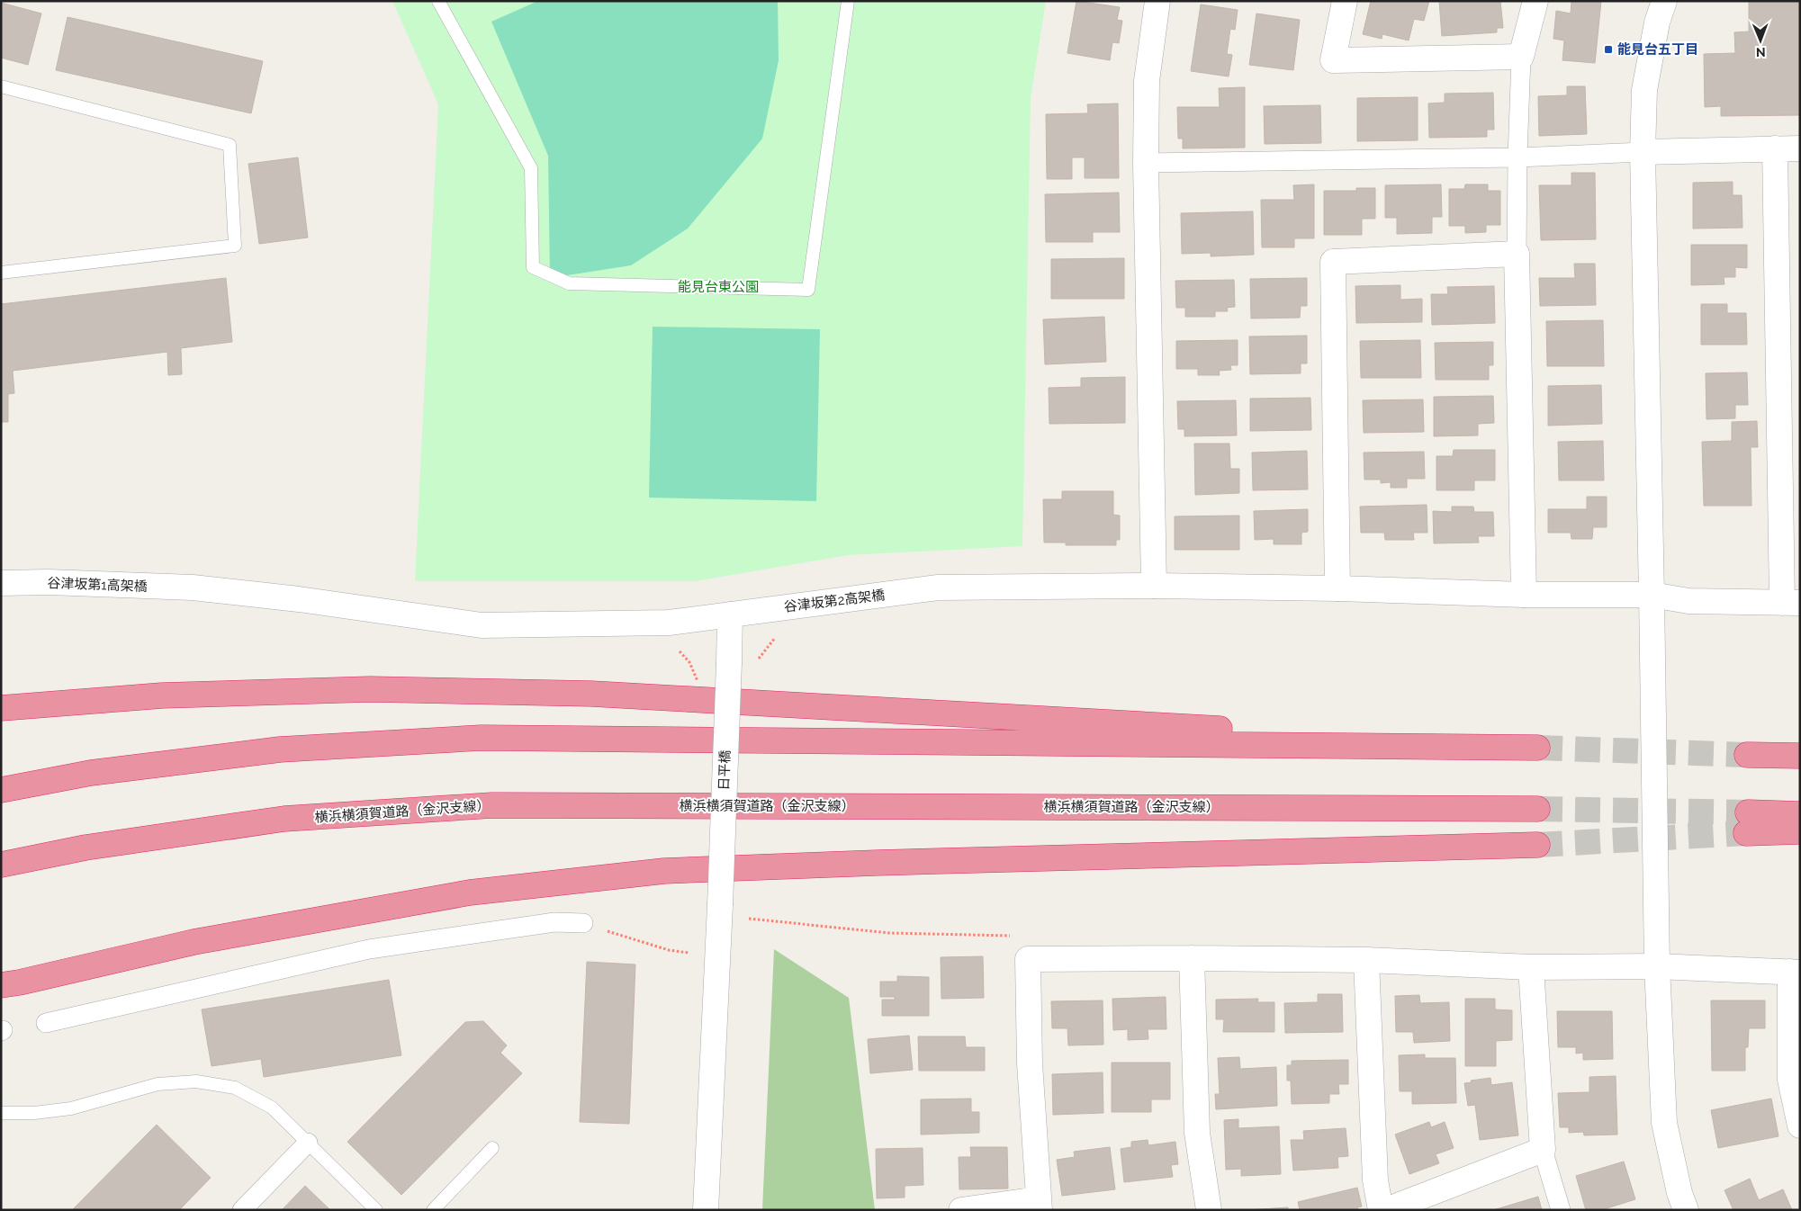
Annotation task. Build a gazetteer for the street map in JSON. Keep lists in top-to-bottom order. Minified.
{"streets":{"highway":["横浜横須賀道路（金沢支線）"],"street":["谷津坂第1高架橋","谷津坂第2高架橋","日平橋"]},"crossings":[["谷津坂第1高架橋","谷津坂第2高架橋"],["谷津坂第2高架橋","日平橋"]],"parks":["能見台東公園"],"places":{"transit":["能見台五丁目"]},"north":"bottom"}
